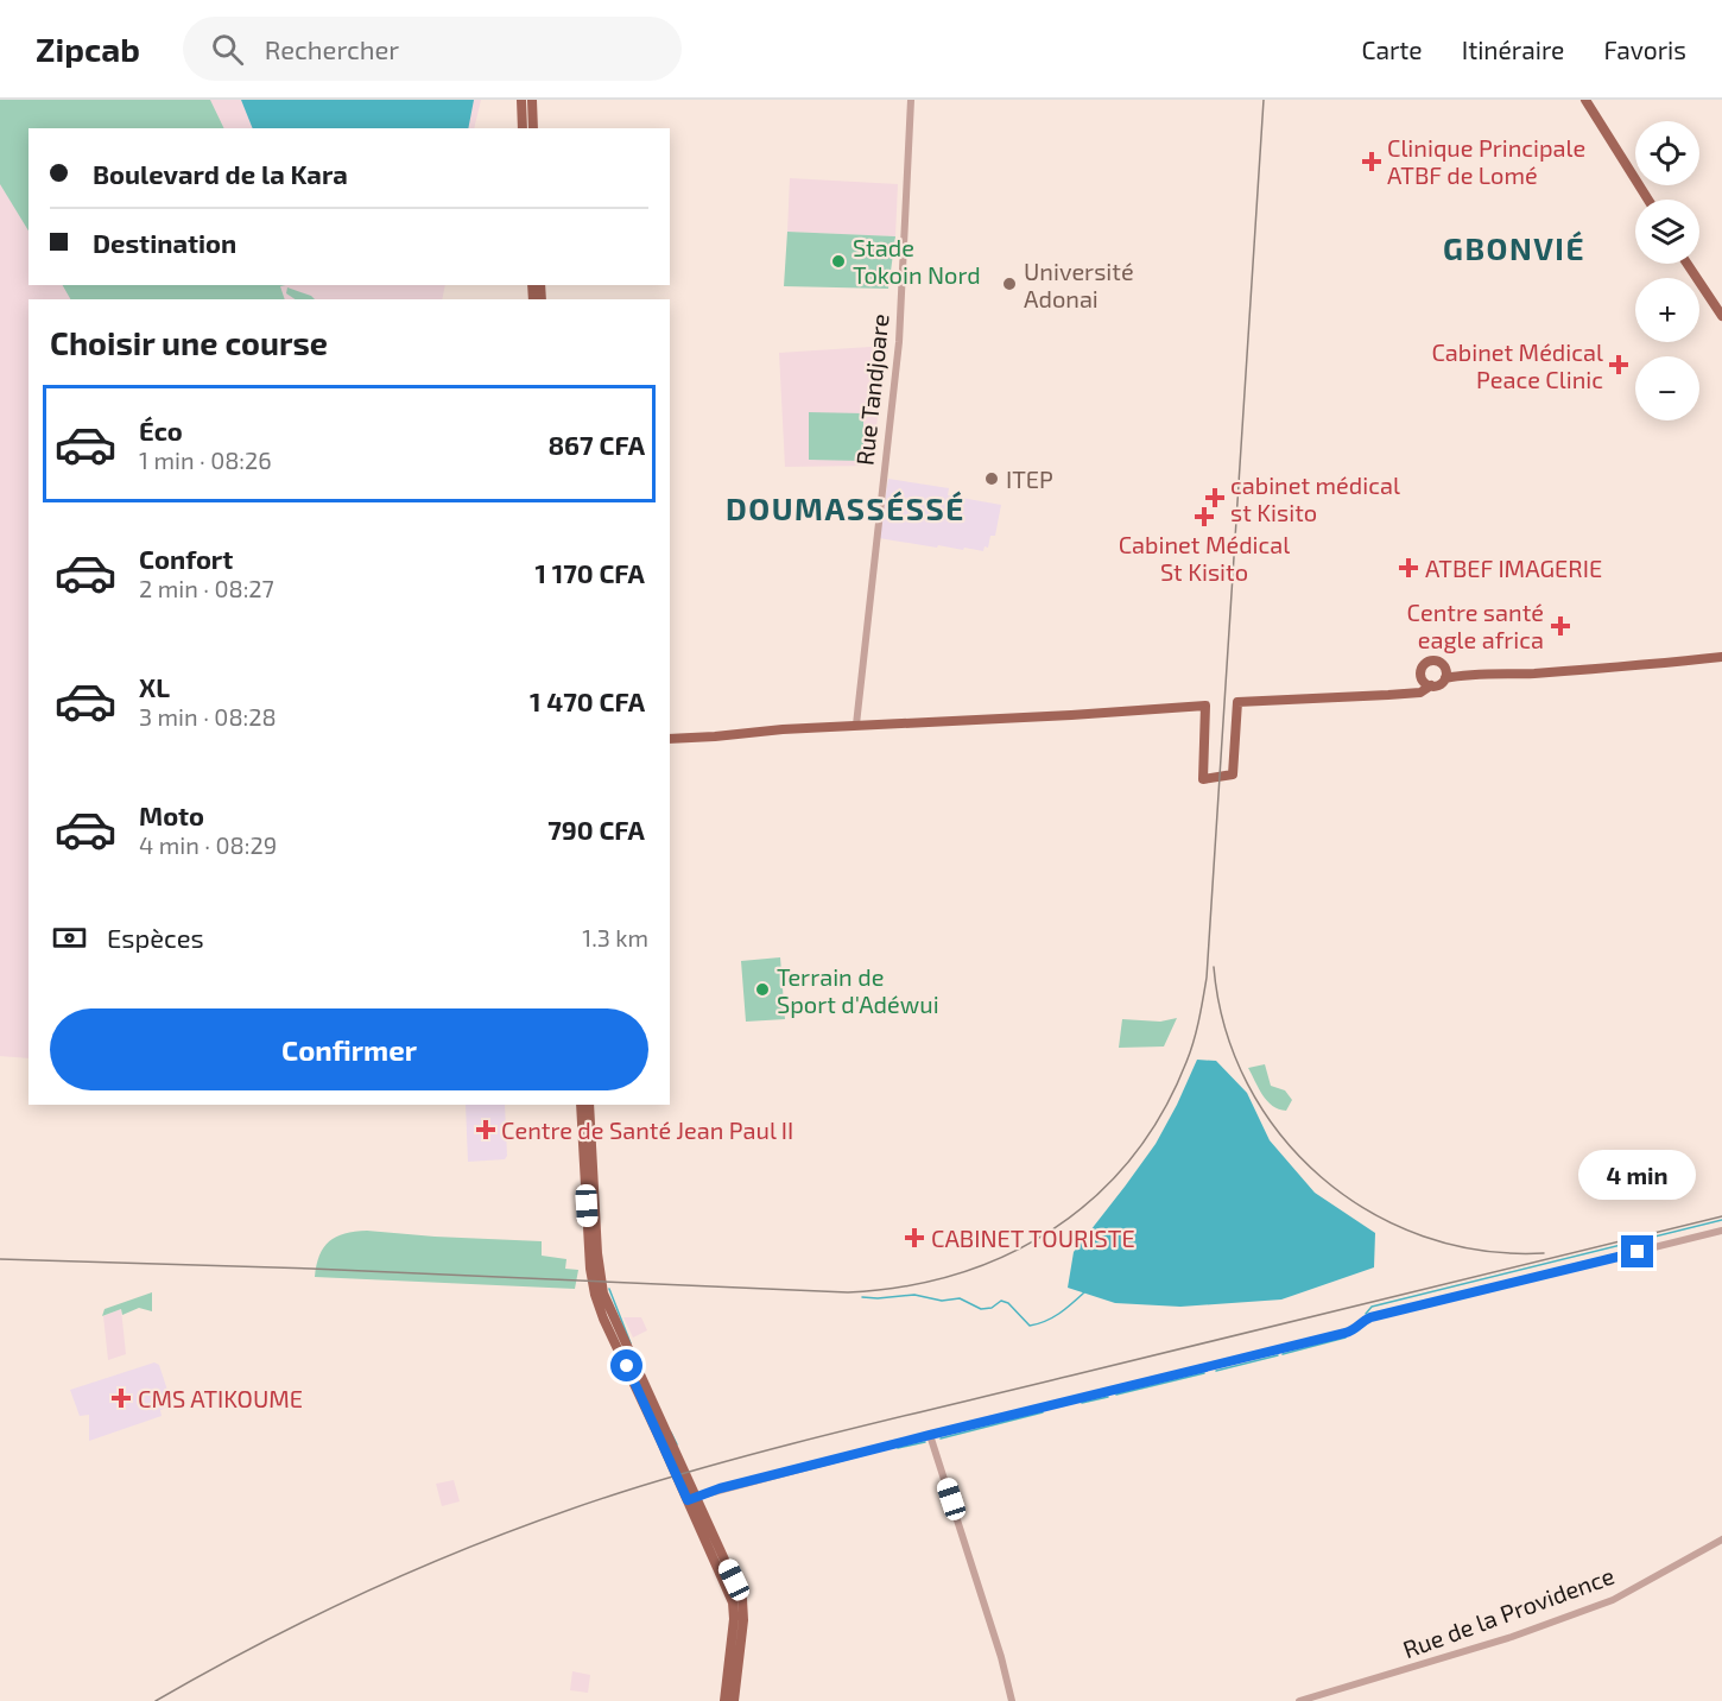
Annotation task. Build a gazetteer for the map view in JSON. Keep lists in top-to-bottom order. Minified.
{"streets":{"street":["Rue Tandjoare","Rue de la Providence"]},"districts":["GBONVIÉ","DOUMASSÉSSÉ"],"places":{"health":["Clinique Principale ATBF de Lomé","Cabinet Médical Peace Clinic","cabinet médical st Kisito","Cabinet Médical St Kisito","ATBEF IMAGERIE","Centre santé eagle africa","Centre de Santé Jean Paul II","CABINET TOURISTE","CMS ATIKOUME"],"other":["Stade Tokoin Nord","Université Adonai","ITEP","Terrain de Sport d'Adéwui"]},"page":{"header":"Zipcab","search":"Rechercher","nav":["Carte","Itinéraire","Favoris"],"map_buttons":["+","−"],"banner":["Boulevard de la Kara","Destination"],"heading":"Choisir une course","list":[{"name":"Éco","note":"1 min · 08:26","value":"867 CFA"},{"name":"Confort","note":"2 min · 08:27","value":"1 170 CFA"},{"name":"XL","note":"3 min · 08:28","value":"1 470 CFA"},{"name":"Moto","note":"4 min · 08:29","value":"790 CFA"}],"pay":["Espèces","1.3 km"],"buttons":"Confirmer","bubble":"4 min"}}
